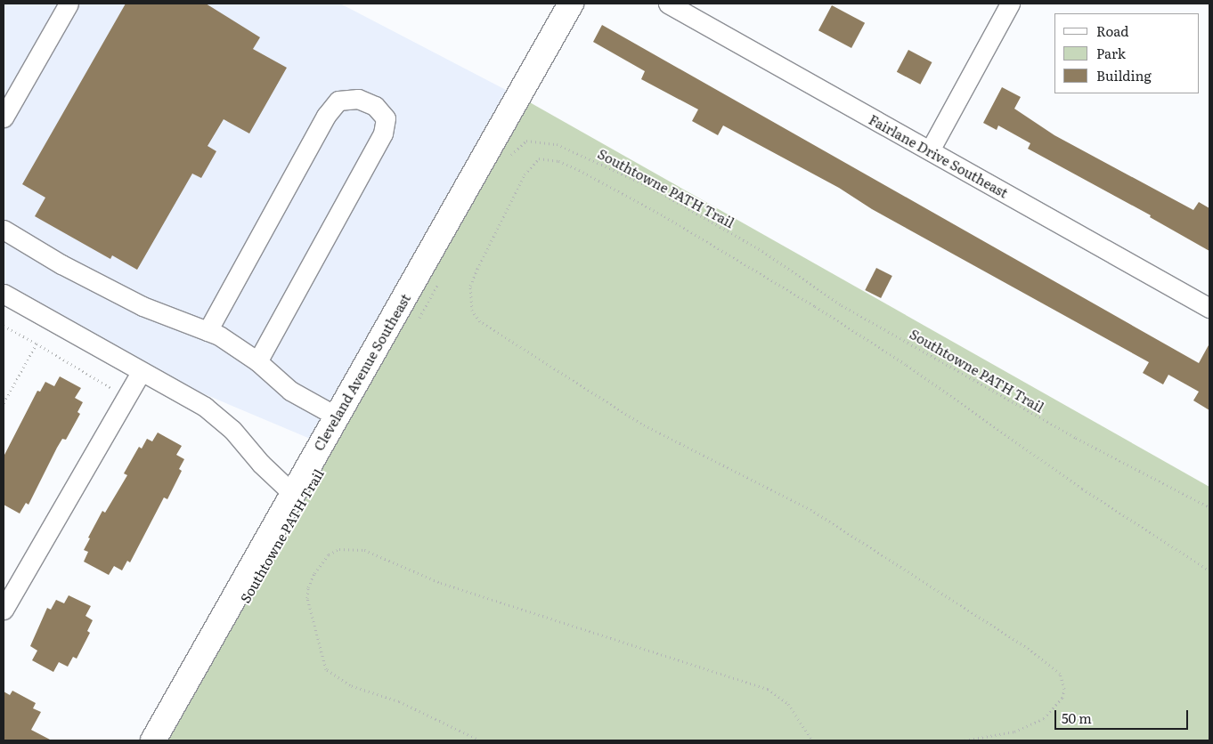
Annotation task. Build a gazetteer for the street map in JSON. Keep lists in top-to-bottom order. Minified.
{"streets":{"main road":["Cleveland Avenue Southeast"],"street":["Fairlane Drive Southeast"],"path":["Southtowne PATH Trail"]},"legend":["Road","Park","Building"],"scale_bar":"50 m"}
